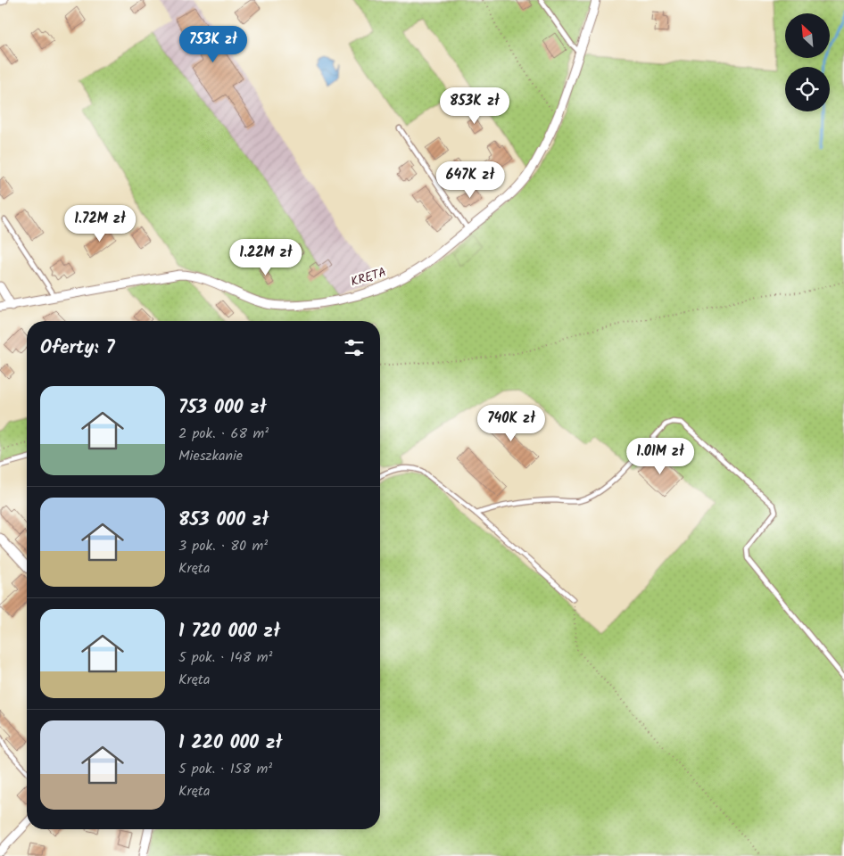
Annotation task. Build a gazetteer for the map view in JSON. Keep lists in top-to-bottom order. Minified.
{"streets":{"street":["KRĘTA"]},"north":"top left","page":{"price":["753K zł","853K zł","647K zł","1.72M zł","1.22M zł","740K zł","1.01M zł"],"heading":"Oferty: 7","list":[{"name":"753 000 zł","note":"2 pok. · 68 m² · Mieszkanie"},{"name":"853 000 zł","note":"3 pok. · 80 m² · Kręta"},{"name":"1 720 000 zł","note":"5 pok. · 148 m² · Kręta"},{"name":"1 220 000 zł","note":"5 pok. · 158 m² · Kręta"}]}}
